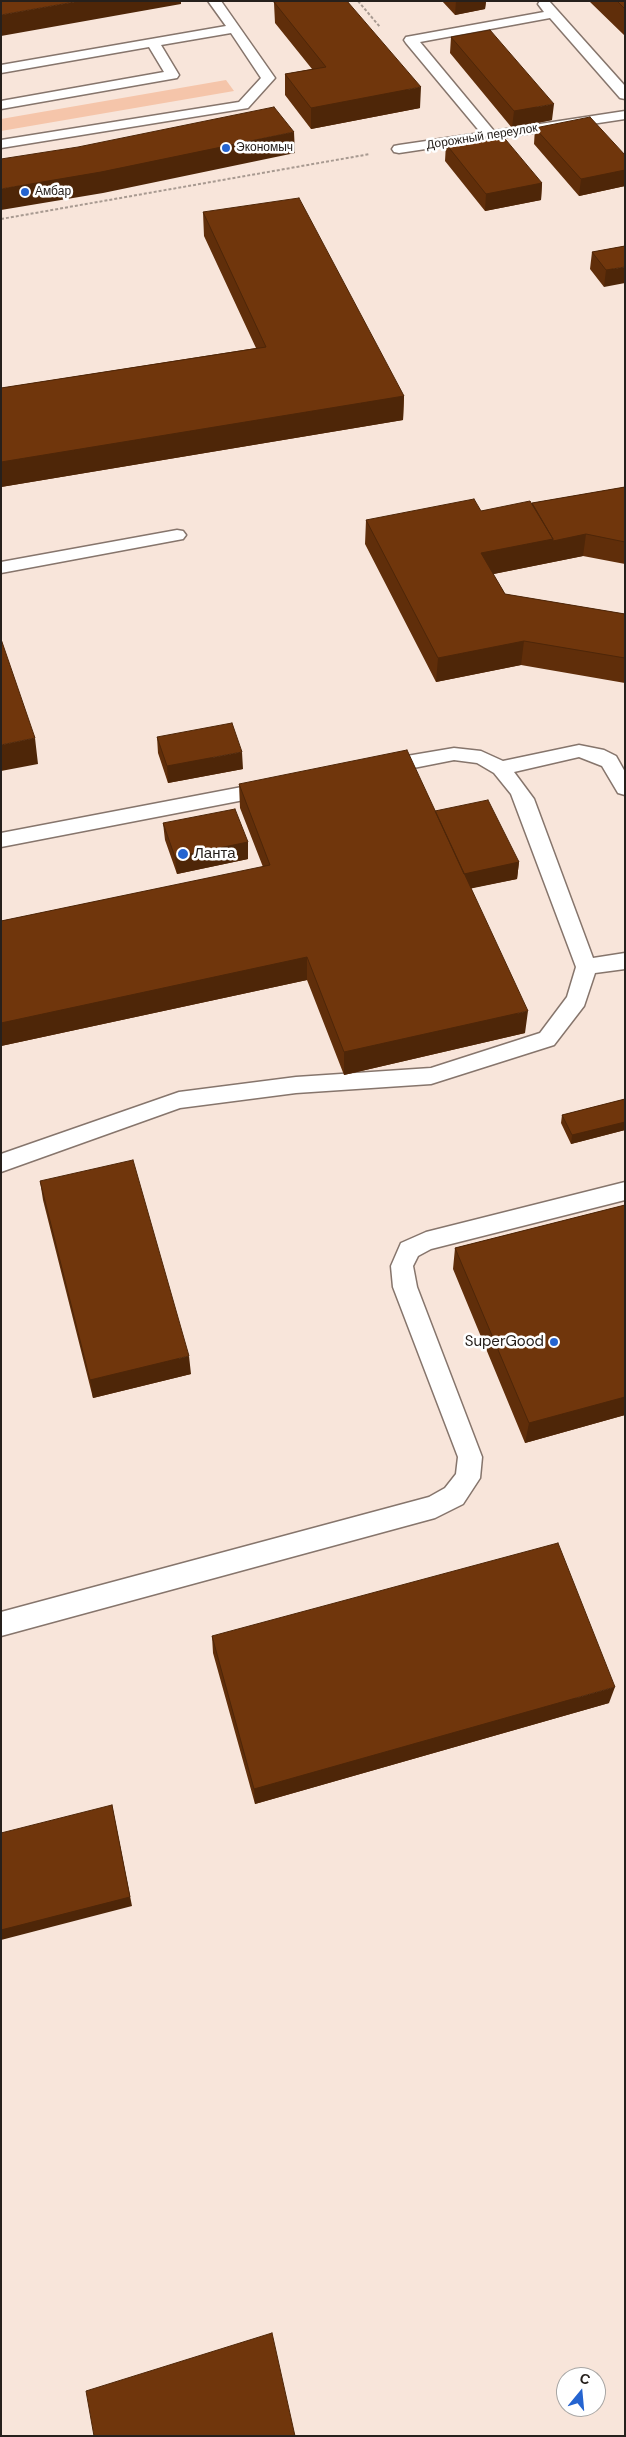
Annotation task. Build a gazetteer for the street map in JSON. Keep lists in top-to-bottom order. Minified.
{"streets":{"lane":["Дорожный переулок"]},"places":["Экономыч","Амбар","Ланта","SuperGood"],"north":"top"}
